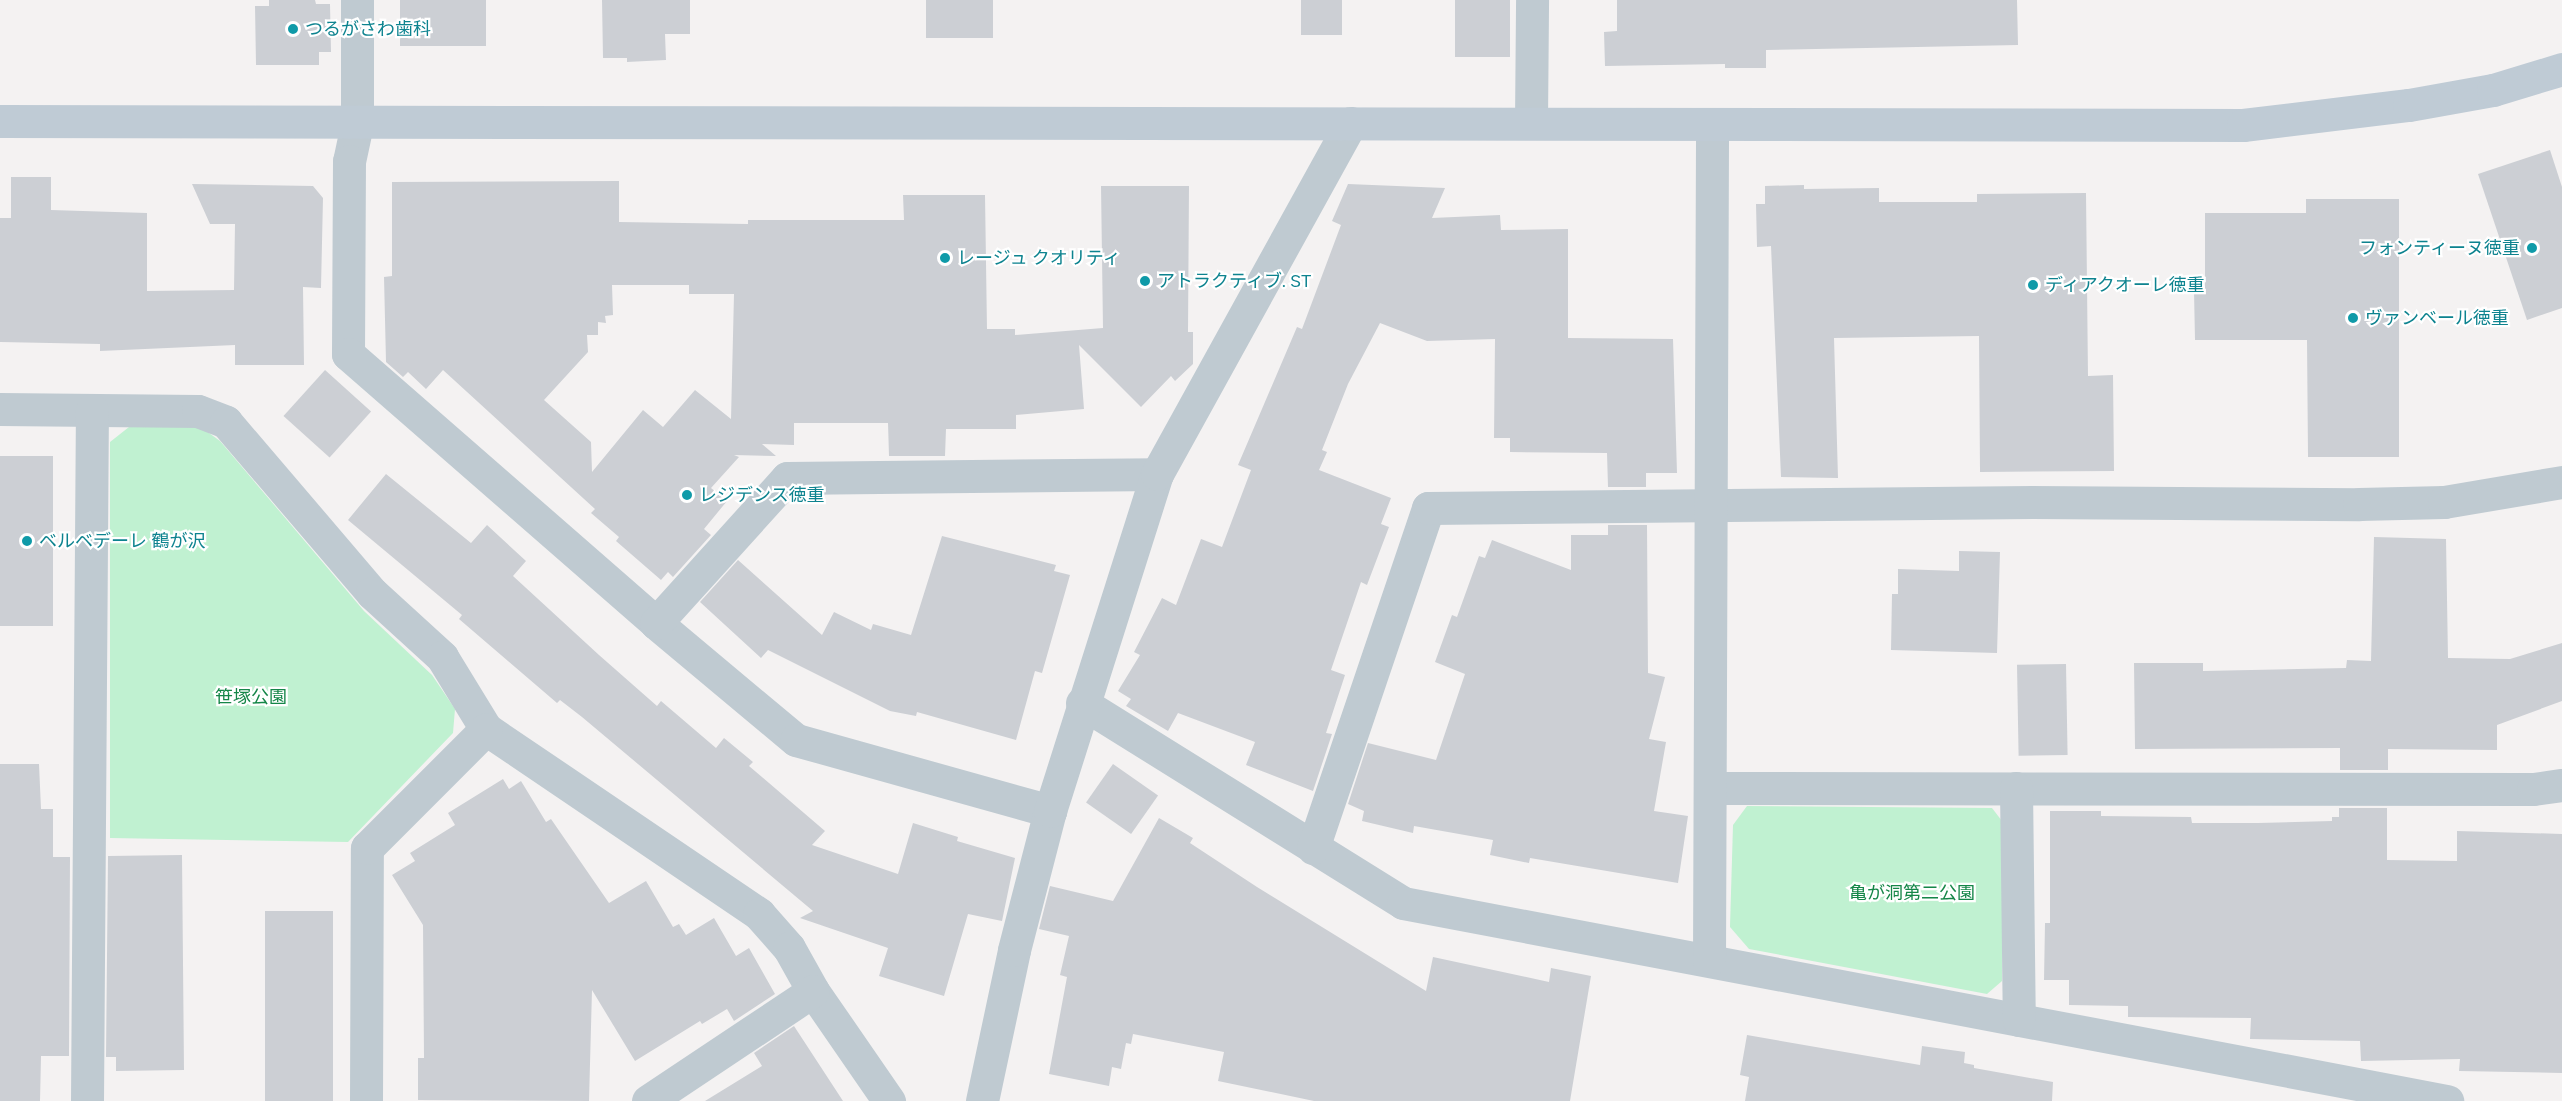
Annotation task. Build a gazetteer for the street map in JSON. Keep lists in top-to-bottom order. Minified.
{"parks":["笹塚公園","亀が洞第二公園"],"places":["つるがさわ歯科","フォンティーヌ徳重","レージュ クオリティ","アトラクティブ. ST","ディアクオーレ徳重","ヴァンベール徳重","レジデンス徳重","ベルベデーレ 鶴が沢"]}
